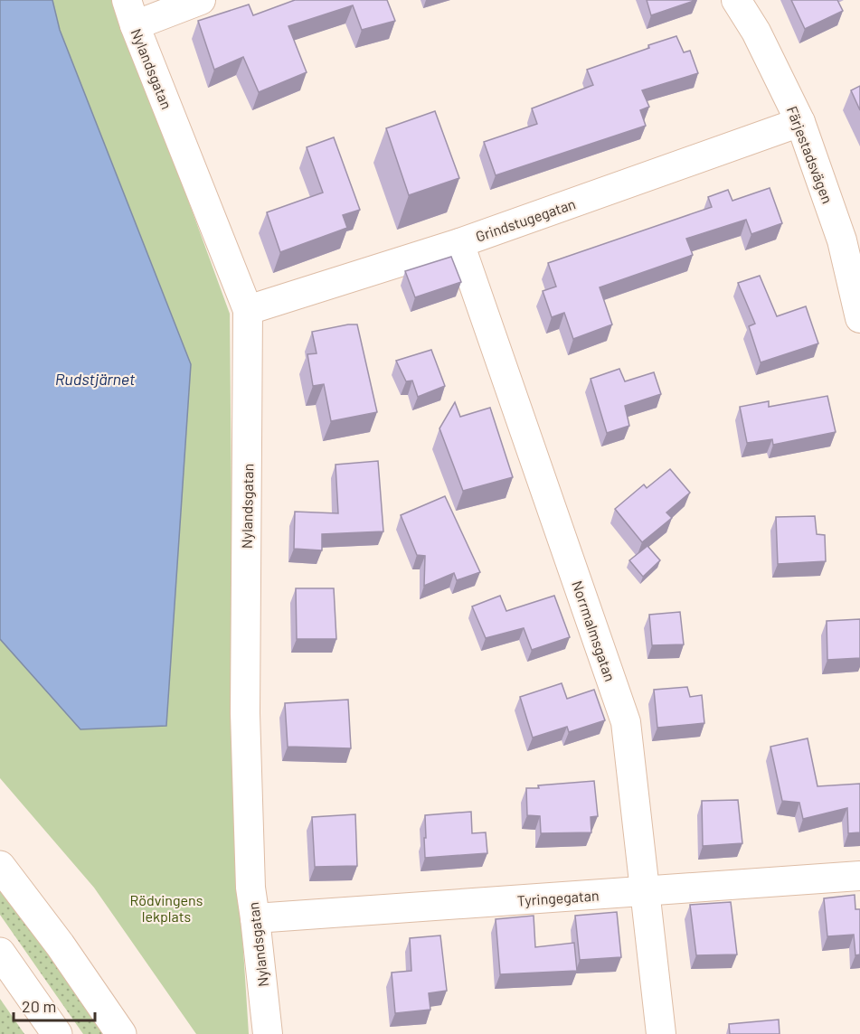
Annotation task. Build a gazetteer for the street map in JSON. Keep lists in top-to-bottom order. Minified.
{"streets":{"street":["Nylandsgatan","Färjestadsvägen","Grindstugegatan","Norrmalmsgatan","Tyringegatan"]},"crossings":[["Nylandsgatan","Grindstugegatan"],["Nylandsgatan","Tyringegatan"],["Färjestadsvägen","Grindstugegatan"],["Grindstugegatan","Norrmalmsgatan"],["Norrmalmsgatan","Tyringegatan"]],"water":["Rudstjärnet"],"parks":["Rödvingens lekplats"],"scale_bar":"20 m"}
